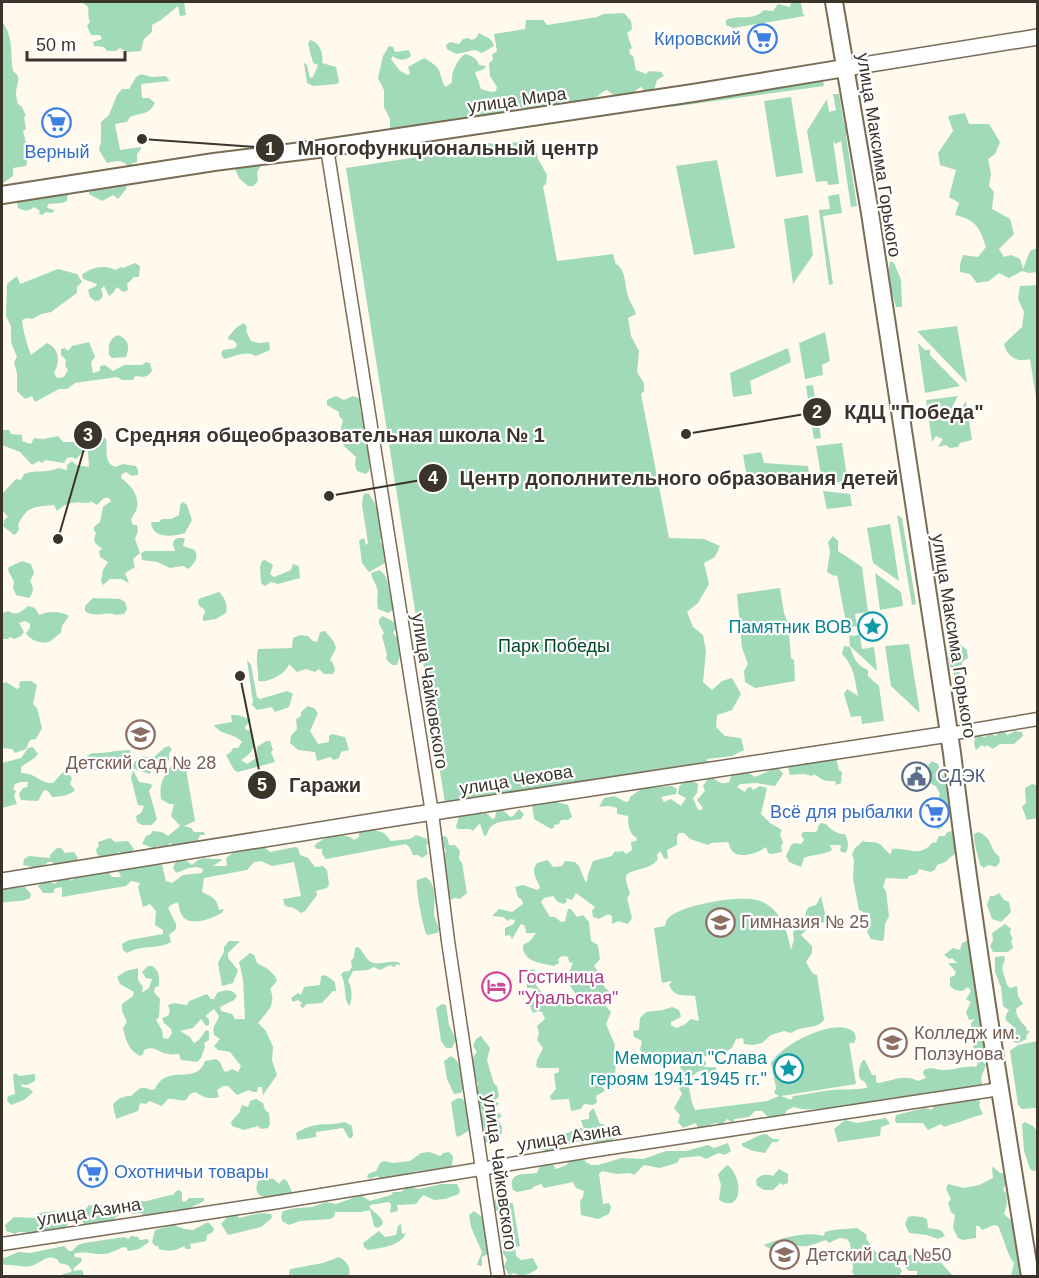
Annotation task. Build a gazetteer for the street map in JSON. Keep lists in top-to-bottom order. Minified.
{"streets":{"main road":["улица Мира","улица Максима Горького"],"street":["улица Чайковского","улица Чехова","улица Азина"]},"crossings":[["улица Мира","улица Максима Горького"],["улица Мира","улица Чайковского"],["улица Максима Горького","улица Чехова"],["улица Максима Горького","улица Азина"],["улица Чайковского","улица Чехова"],["улица Чайковского","улица Азина"]],"parks":["Парк Победы"],"places":{"supermarket":["Кировский","Верный","Всё для рыбалки","Охотничьи товары"],"other":["Многофункциональный центр","КДЦ \"Победа\"","Центр дополнительного образования детей","Средняя общеобразовательная школа № 1","Гаражи"],"place":["Памятник ВОВ","Мемориал \"Слава героям 1941-1945 гг.\""],"school or university":["Детский сад № 28","Гимназия № 25","Колледж им. Ползунова","Детский сад №50"],"public building":["СДЭК"],"hotel":["Гостиница \"Уральская\""]},"scale_bar":"50 m"}
